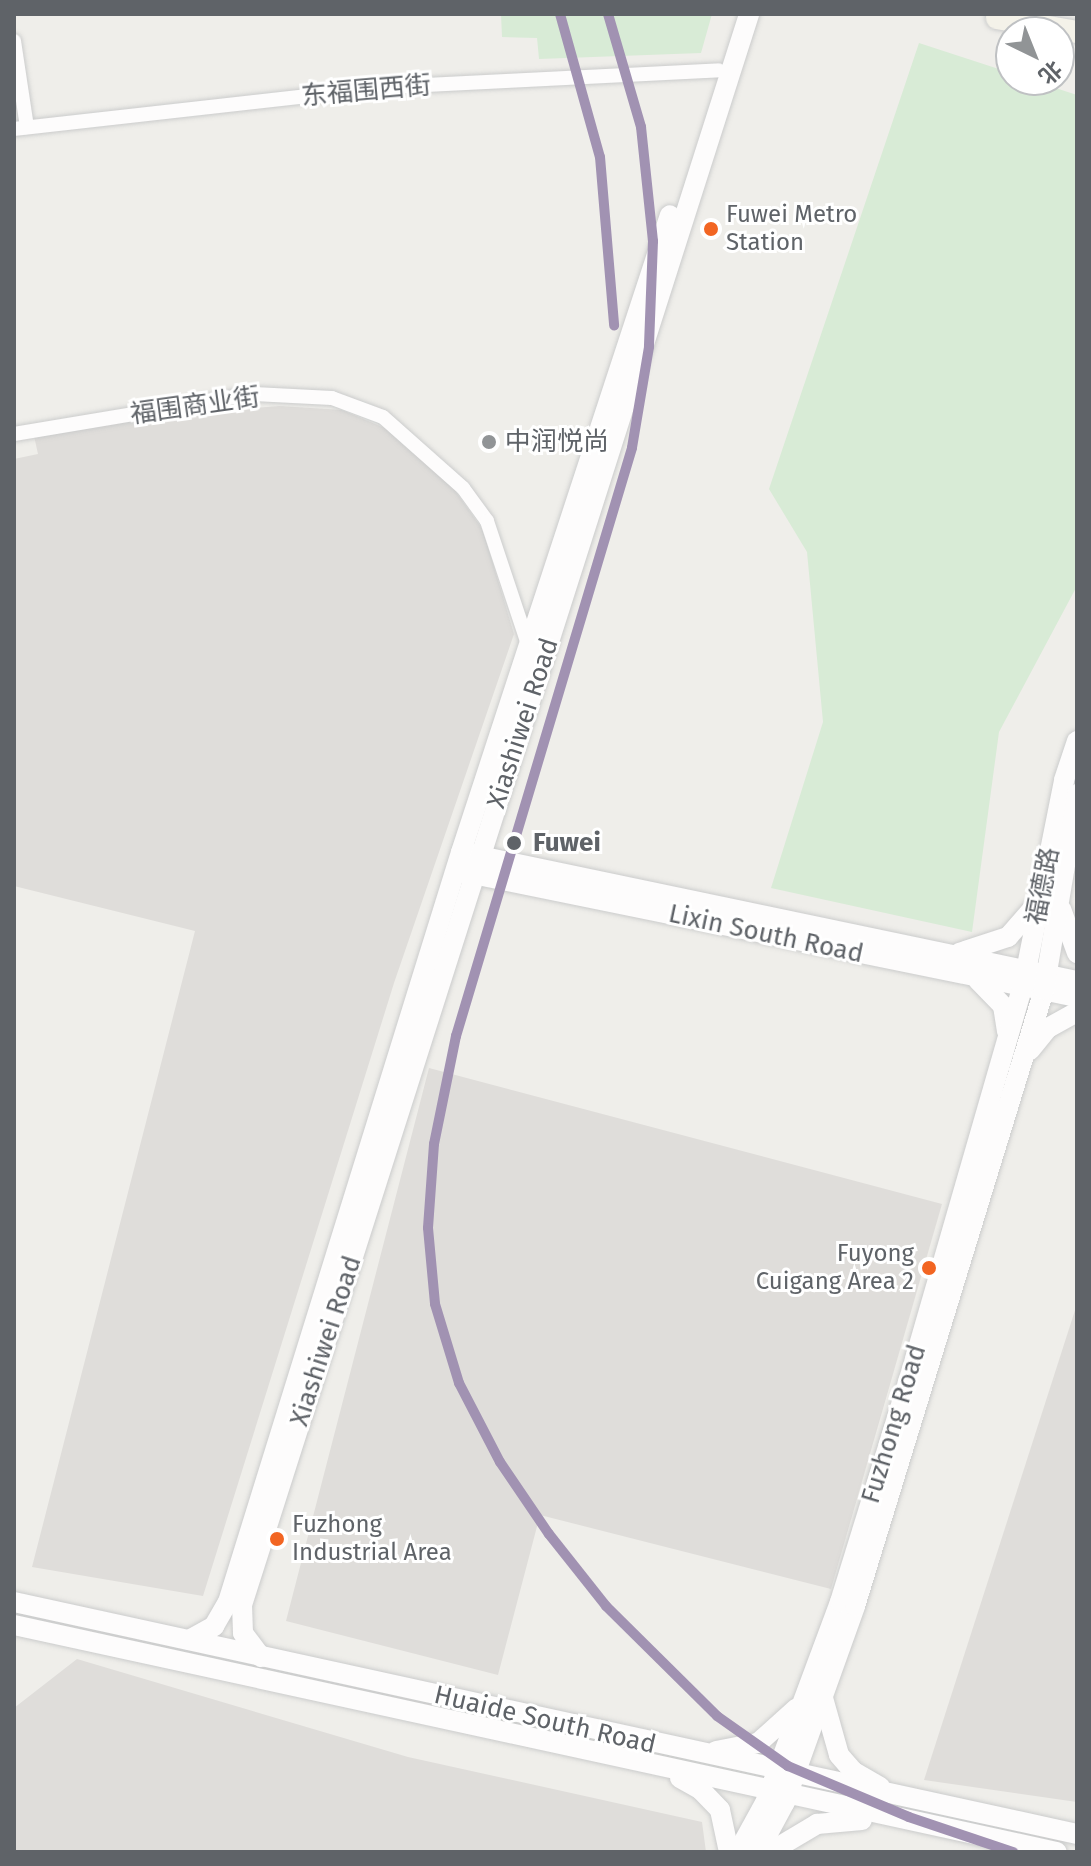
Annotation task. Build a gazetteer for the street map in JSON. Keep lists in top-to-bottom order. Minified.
{"streets":{"street":["东福围西街","福围商业街","Xiashiwei Road","福德路","Lixin South Road","Fuzhong Road","Huaide South Road"]},"crossings":[["东福围西街","Xiashiwei Road"],["福围商业街","Xiashiwei Road"],["Xiashiwei Road","Lixin South Road"],["Xiashiwei Road","Huaide South Road"],["福德路","Lixin South Road"],["福德路","Fuzhong Road"],["Lixin South Road","Fuzhong Road"],["Fuzhong Road","Huaide South Road"]],"places":["Fuwei Metro Station","中润悦尚","Fuwei","Fuyong Cuigang Area 2","Fuzhong Industrial Area"],"north":"bottom right"}
